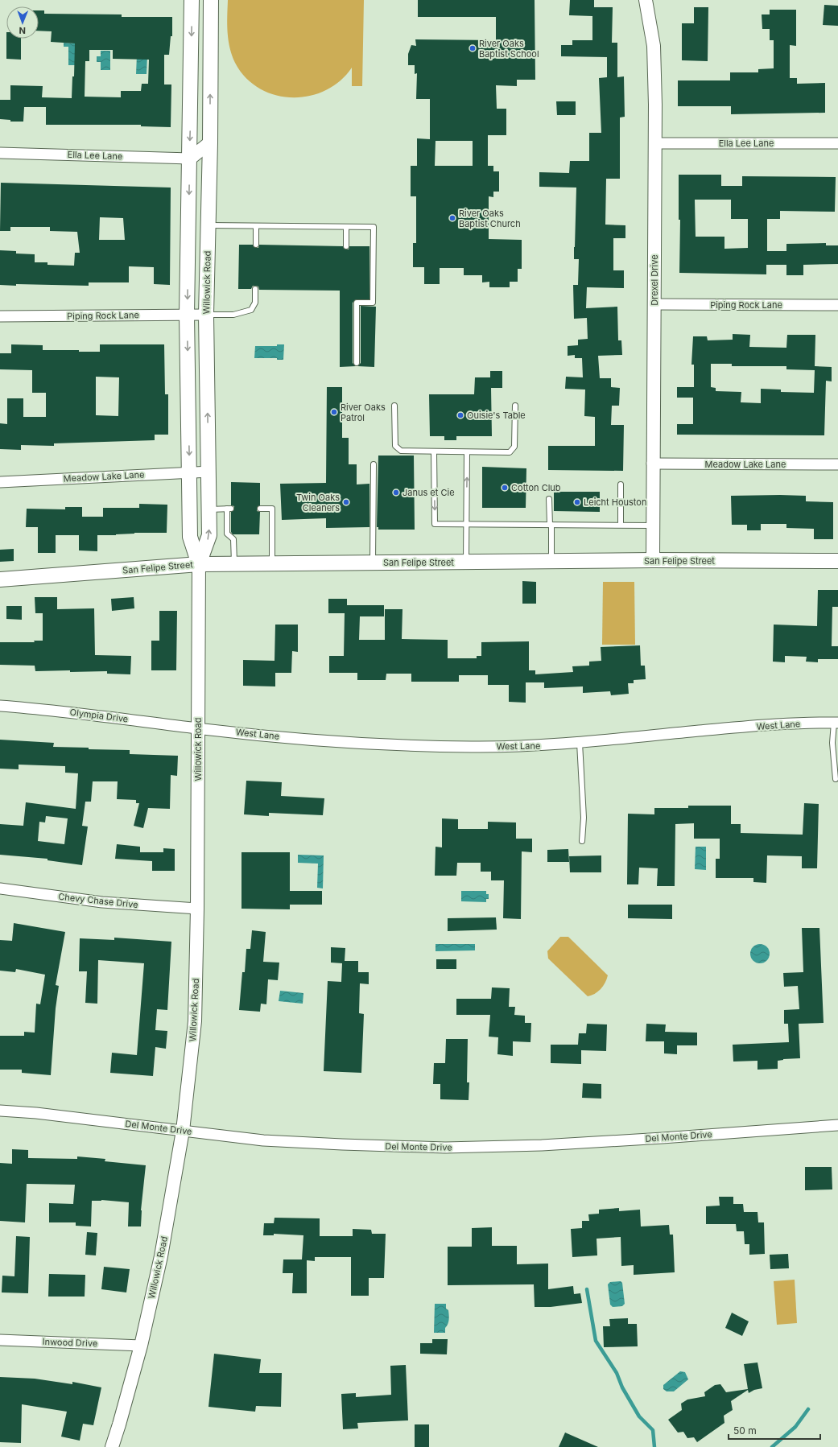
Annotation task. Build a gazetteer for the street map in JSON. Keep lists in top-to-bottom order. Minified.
{"streets":{"main road":["Willowick Road","San Felipe Street"],"street":["Ella Lee Lane","Drexel Drive","Piping Rock Lane","Meadow Lake Lane","Olympia Drive","West Lane","Chevy Chase Drive","Del Monte Drive","Inwood Drive"]},"crossings":[["Ella Lee Lane","Drexel Drive"],["Ella Lee Lane","Willowick Road"],["Drexel Drive","Piping Rock Lane"],["Drexel Drive","Meadow Lake Lane"],["Drexel Drive","San Felipe Street"],["Willowick Road","Piping Rock Lane"],["Willowick Road","Meadow Lake Lane"],["Willowick Road","San Felipe Street"],["Willowick Road","Olympia Drive"],["Willowick Road","West Lane"],["Willowick Road","Chevy Chase Drive"],["Willowick Road","Del Monte Drive"],["Willowick Road","Inwood Drive"],["Olympia Drive","West Lane"]],"places":["River Oaks Baptist School","River Oaks Baptist Church","River Oaks Patrol","Ouisie's Table","Cotton Club","Janus et Cie","Twin Oaks Cleaners","Leicht Houston"],"scale_bar":"50 m","north":"bottom"}
